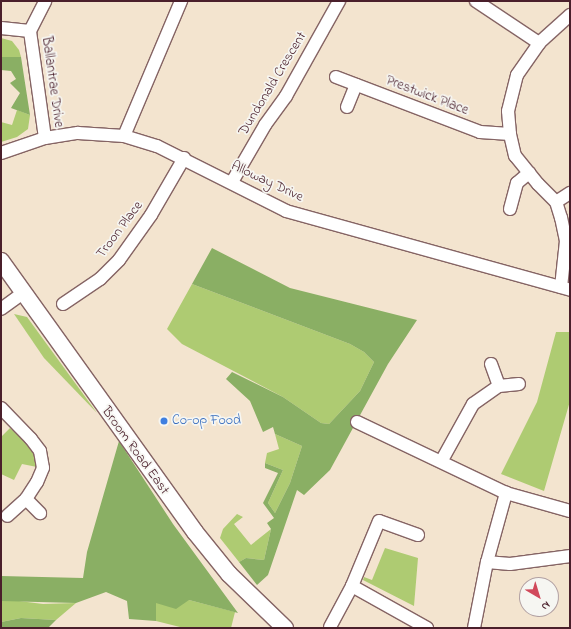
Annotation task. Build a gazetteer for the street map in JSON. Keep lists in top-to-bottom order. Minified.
{"streets":{"street":["Ballantrae Drive","Dundonald Crescent","Prestwick Place","Alloway Drive","Troon Place","Broom Road East"]},"crossings":[["Ballantrae Drive","Alloway Drive"],["Dundonald Crescent","Alloway Drive"],["Alloway Drive","Troon Place"]],"places":["Co-op Food"],"north":"bottom right"}
